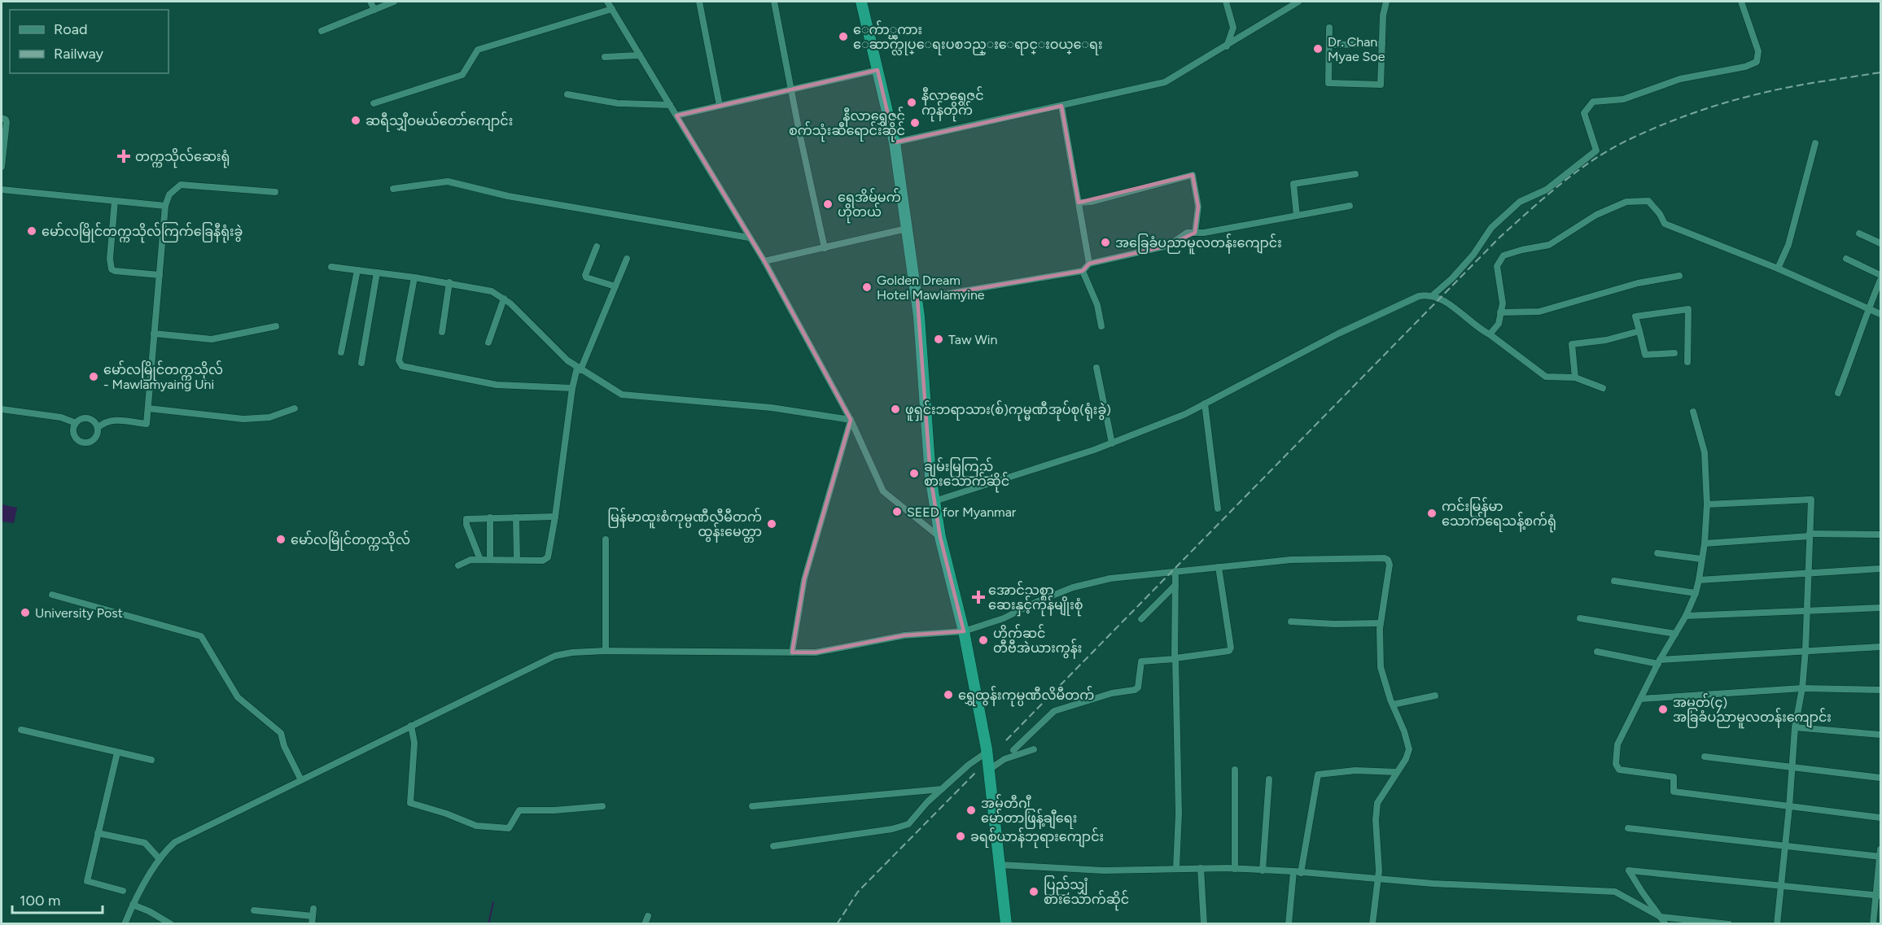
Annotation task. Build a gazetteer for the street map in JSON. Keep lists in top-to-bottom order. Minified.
{"places":{"other":["ေက်ာ္ၾကား ေဆာက္လုပ္ေရးပစၥည္းေရာင္းဝယ္ေရး","Dr. Chan Myae Soe","နီလာရွှေဇင် ကုန်တိုက်","ဆရီသျှီဝမယ်တော်ကျောင်း","နီလာရွှေဇင် စက်သုံးဆီရောင်းဆိုင်","ရွှေအိမ်မက် ဟိုတယ်","မော်လမြိုင်တက္ကသိုလ်ကြက်ခြေနီရုံးခွဲ","အခြေခံပညာမူလတန်းကျောင်း","Golden Dream Hotel Mawlamyine","Taw Win","မော်လမြိုင်တက္ကသိုလ် - Mawlamyaing Uni","ဖူရှင်းဘရာသား(စ်)ကုမ္မဏီအုပ်စု(ရုံးခွဲ)","ချမ်းမြကြည် စားသောက်ဆိုင်","SEED for Myanmar","ကင်းမြန်မာ သောက်ရေသန့်စက်ရုံ","မြန်မာထူးစံကုမ္ပဏီလီမီတက် ထွန်းမေတ္တာ","မော်လမြိုင်တက္ကသိုလ်","University Post","ဟိုက်ဆင် တီဗီအဲယားကွန်း","ရွှေထွန်းကုမ္ပဏီလိမီတက်","အမှတ်(၄) အခြခံပညာမူလတန်းကျောင်း","အမ်တီဂျီ မော်တာဖြန့်ချီရေး","ခရစ်ယာန်ဘုရားကျောင်း","ပြည်သျှံ စားသောက်ဆိုင်"],"health":["တက္ကသိုလ်ဆေးရုံ","အောင်သစ္စာ ဆေးနှင့်ကုန်မျိုးစုံ"]},"legend":["Road","Railway"],"scale_bar":"100 m"}
